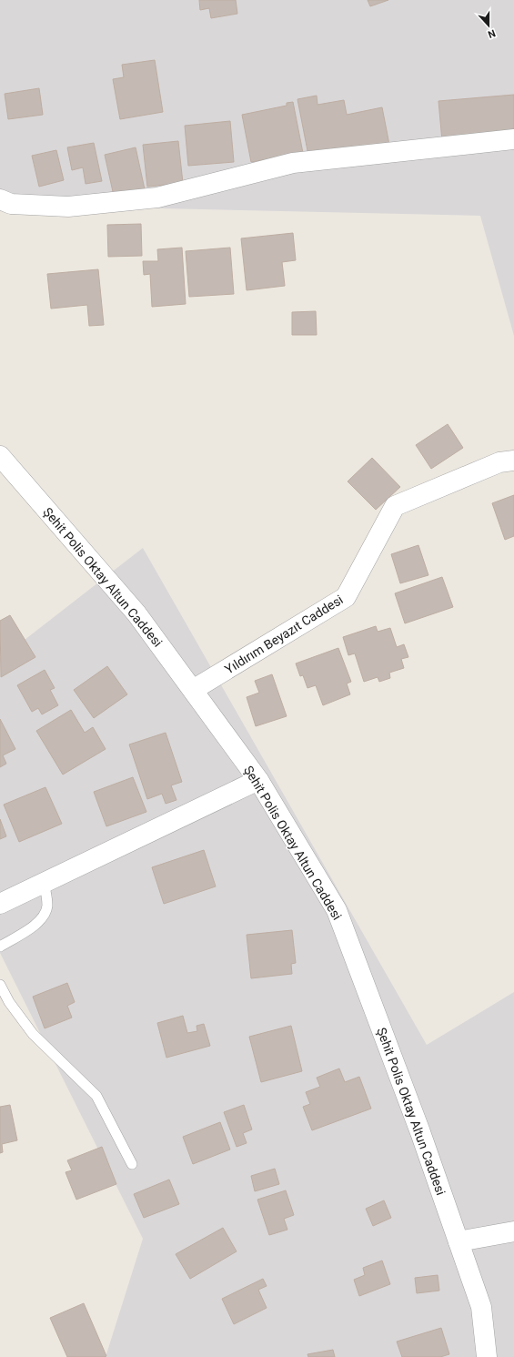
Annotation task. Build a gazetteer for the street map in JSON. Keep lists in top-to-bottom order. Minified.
{"streets":{"street":["Şehit Polis Oktay Altun Caddesi","Yıldırım Beyazıt Caddesi"]},"crossings":[["Şehit Polis Oktay Altun Caddesi","Yıldırım Beyazıt Caddesi"]],"north":"bottom"}
